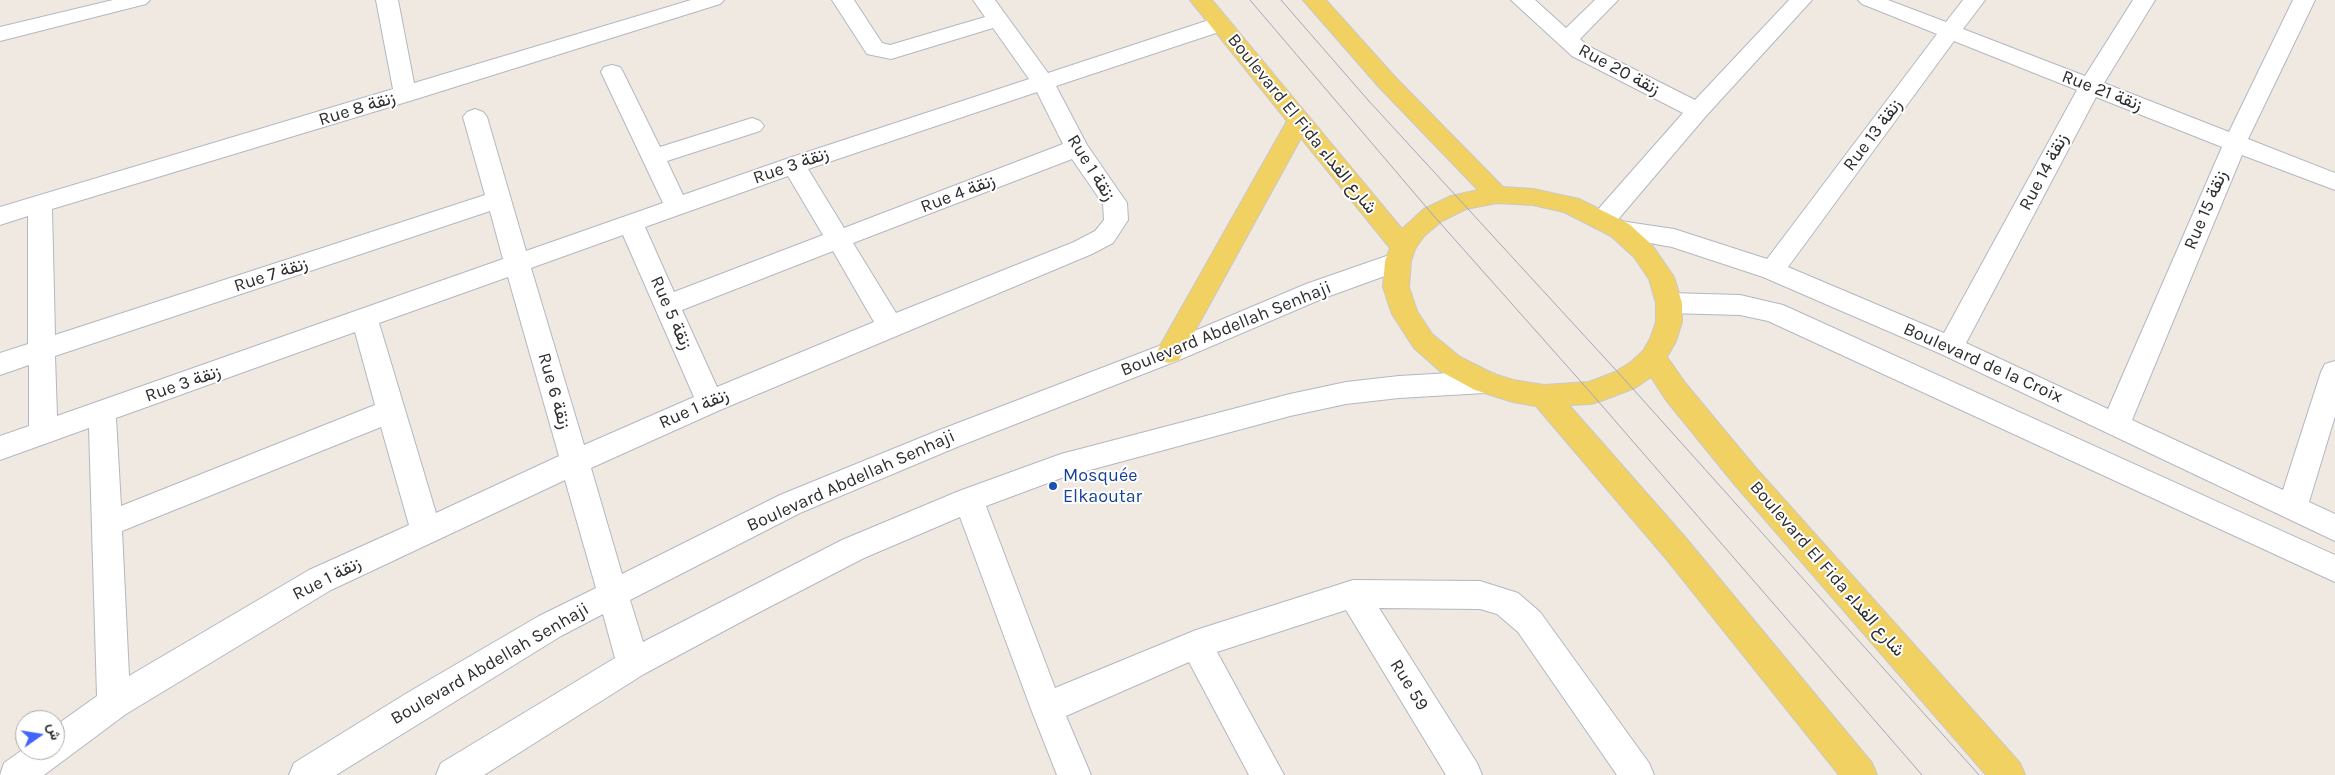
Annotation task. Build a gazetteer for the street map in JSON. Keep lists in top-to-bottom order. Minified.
{"streets":{"main road":["Boulevard El Fida شارع الفداء"],"street":["Rue 20 زنقة","Rue 21 زنقة","Rue 8 زنقة","Rue 13 زنقة","Rue 3 زنقة","Rue 1 زنقة","Rue 14 زنقة","Rue 4 زنقة","Rue 15 زنقة","Rue 7 زنقة","Rue 5 زنقة","Boulevard Abdellah Senhaji","Boulevard de la Croix","Rue 6 زنقة","Rue 59"]},"crossings":[["Rue 21 زنقة","Rue 13 زنقة"],["Rue 21 زنقة","Rue 14 زنقة"],["Rue 21 زنقة","Rue 15 زنقة"],["Boulevard El Fida شارع الفداء","Rue 3 زنقة"],["Boulevard El Fida شارع الفداء","Boulevard Abdellah Senhaji"],["Rue 13 زنقة","Boulevard de la Croix"],["Rue 3 زنقة","Rue 1 زنقة"],["Rue 3 زنقة","Rue 5 زنقة"],["Rue 3 زنقة","Rue 6 زنقة"],["Rue 1 زنقة","Rue 4 زنقة"],["Rue 1 زنقة","Rue 5 زنقة"],["Rue 1 زنقة","Rue 6 زنقة"],["Rue 14 زنقة","Boulevard de la Croix"],["Rue 4 زنقة","Rue 5 زنقة"],["Rue 15 زنقة","Boulevard de la Croix"],["Rue 7 زنقة","Rue 6 زنقة"],["Boulevard Abdellah Senhaji","Rue 6 زنقة"]],"places":["Mosquée Elkaoutar"],"north":"right"}
